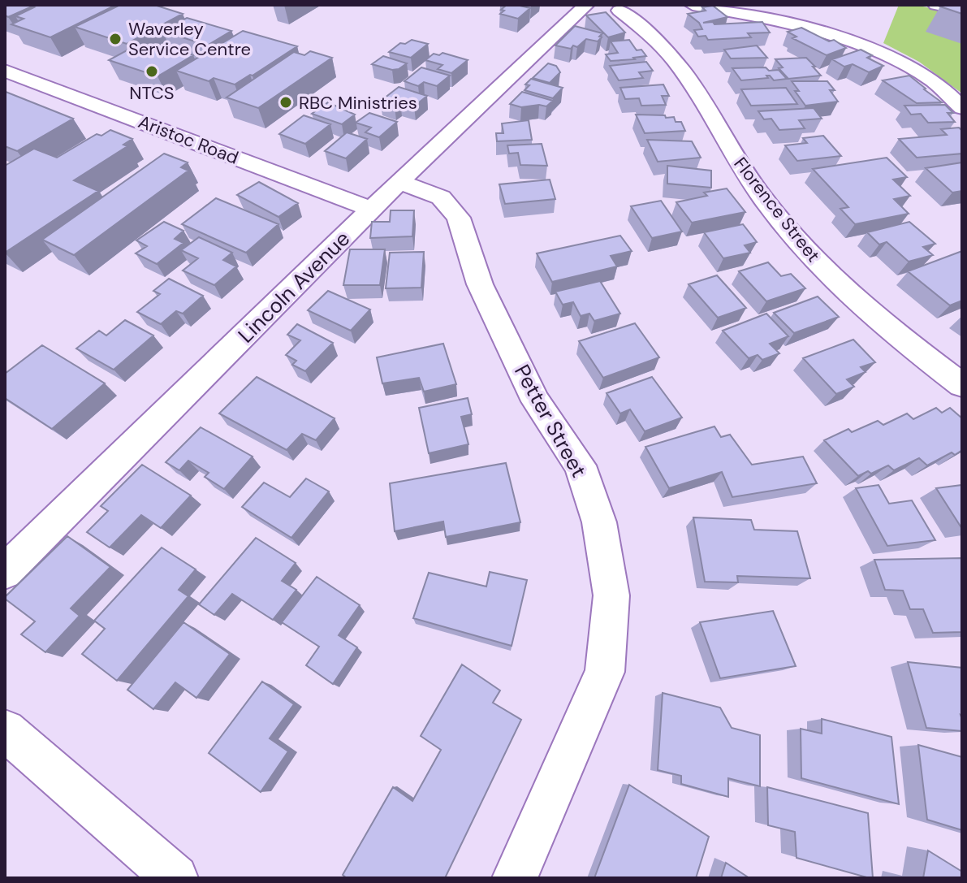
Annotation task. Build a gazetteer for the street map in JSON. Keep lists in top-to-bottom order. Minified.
{"streets":{"street":["Aristoc Road","Florence Street","Lincoln Avenue","Petter Street"]},"crossings":[["Aristoc Road","Lincoln Avenue"],["Lincoln Avenue","Petter Street"]],"places":["Waverley Service Centre","NTCS","RBC Ministries"]}
